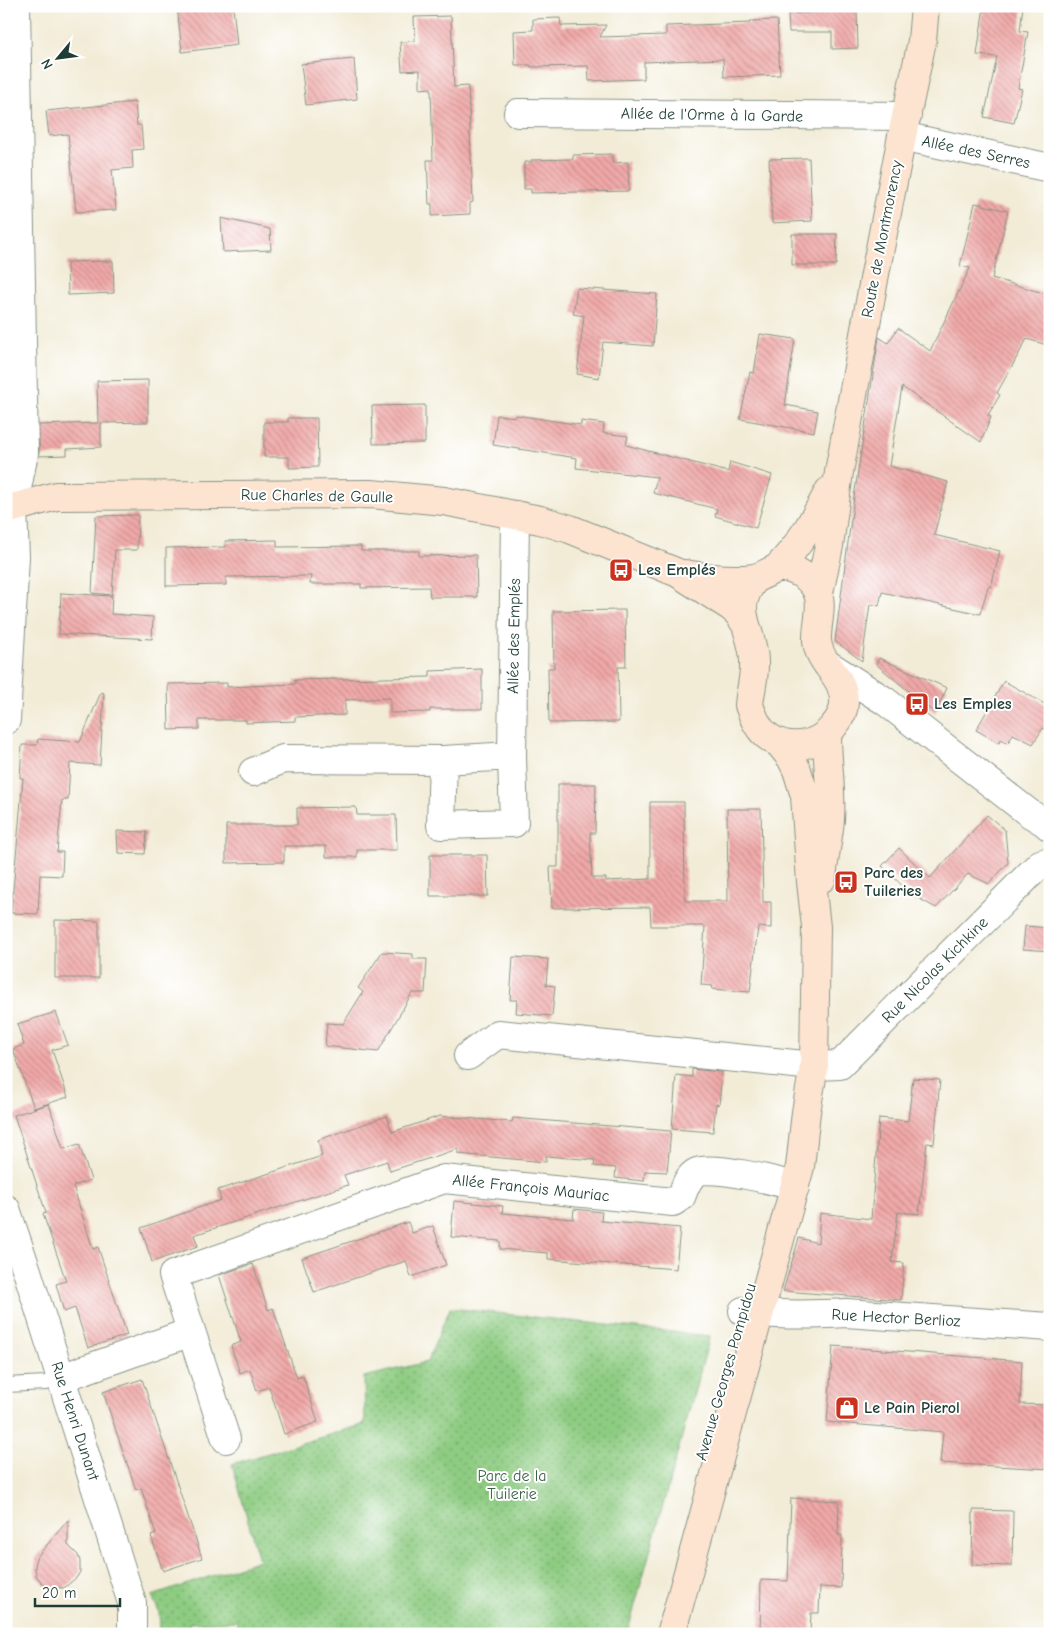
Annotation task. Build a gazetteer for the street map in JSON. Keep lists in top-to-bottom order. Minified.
{"streets":{"main road":["Route de Montmorency","Rue Charles de Gaulle","Avenue Georges Pompidou"],"street":["Allée de l'Orme à la Garde","Allée des Serres","Allée des Emplés","Rue Nicolas Kichkine","Allée François Mauriac","Rue Hector Berlioz","Rue Henri Dunant"]},"crossings":[["Allée de l'Orme à la Garde","Allée des Serres"],["Allée de l'Orme à la Garde","Route de Montmorency"],["Allée des Serres","Route de Montmorency"],["Route de Montmorency","Avenue Georges Pompidou"],["Rue Charles de Gaulle","Allée des Emplés"],["Rue Nicolas Kichkine","Avenue Georges Pompidou"],["Allée François Mauriac","Avenue Georges Pompidou"],["Rue Hector Berlioz","Avenue Georges Pompidou"]],"parks":["Parc de la Tuilerie"],"places":{"bus stop":["Les Emplés","Les Emples","Parc des Tuileries"],"shop":["Le Pain Pierol"]},"scale_bar":"20 m","north":"bottom left"}
